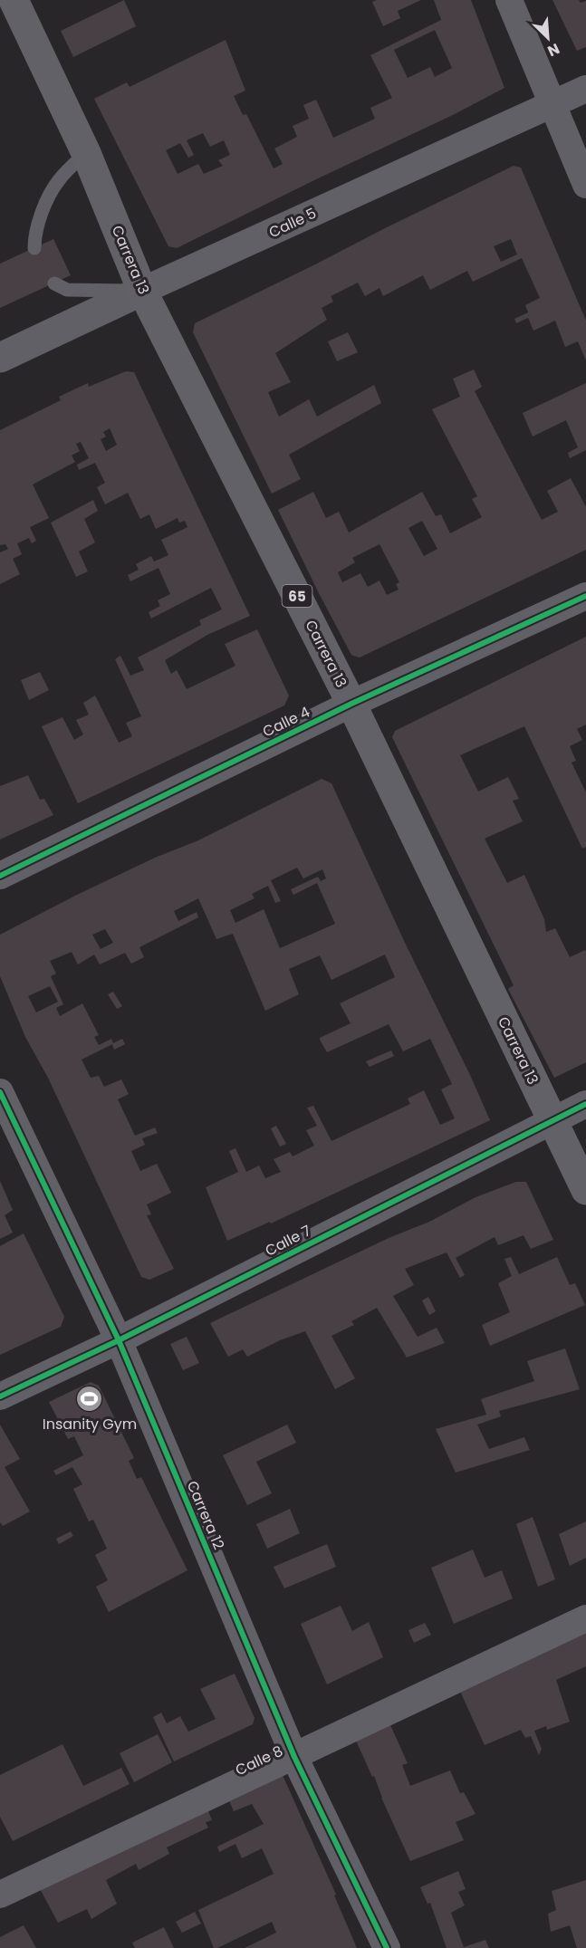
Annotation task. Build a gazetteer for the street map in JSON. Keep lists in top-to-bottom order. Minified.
{"streets":{"main road":["Carrera 13","65"],"street":["Calle 5","Calle 4","Calle 7","Carrera 12","Calle 8"]},"crossings":[["Calle 5","Carrera 13"],["Carrera 13","Calle 4"],["Carrera 13","Calle 7"],["Calle 7","Carrera 12"],["Carrera 12","Calle 8"]],"places":{"sports":["Insanity Gym"]},"north":"bottom right"}
